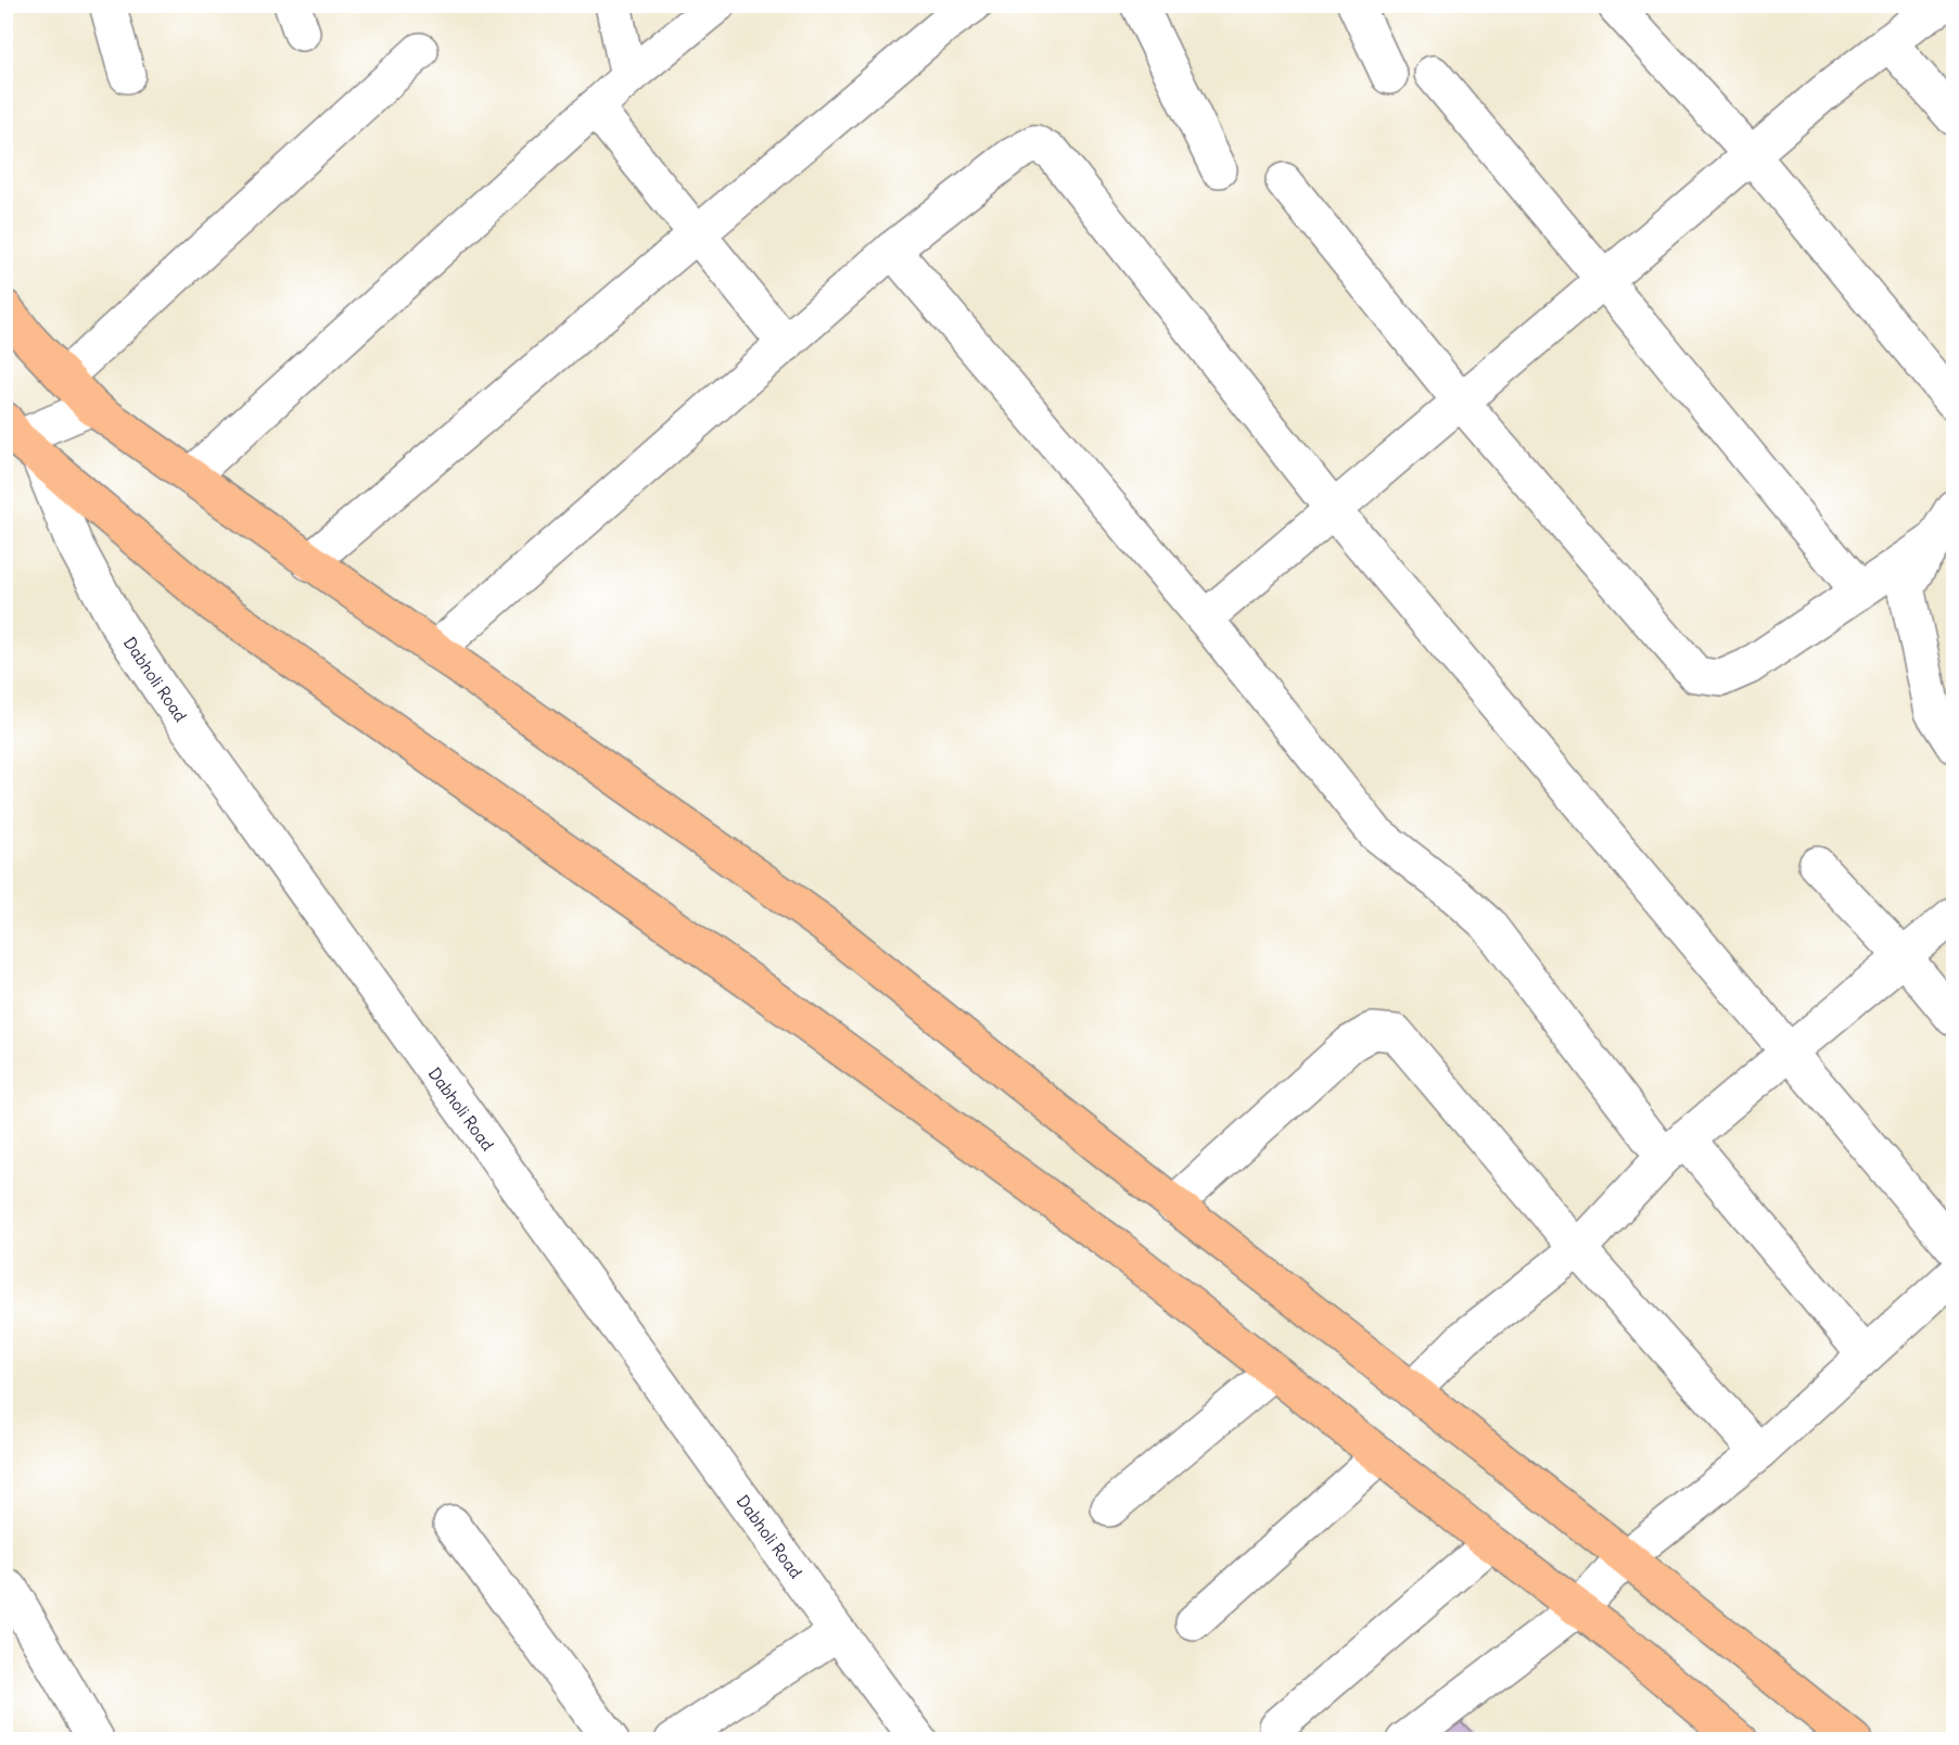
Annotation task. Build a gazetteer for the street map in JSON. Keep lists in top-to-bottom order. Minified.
{"streets":{"street":["Dabholi Road"]}}
